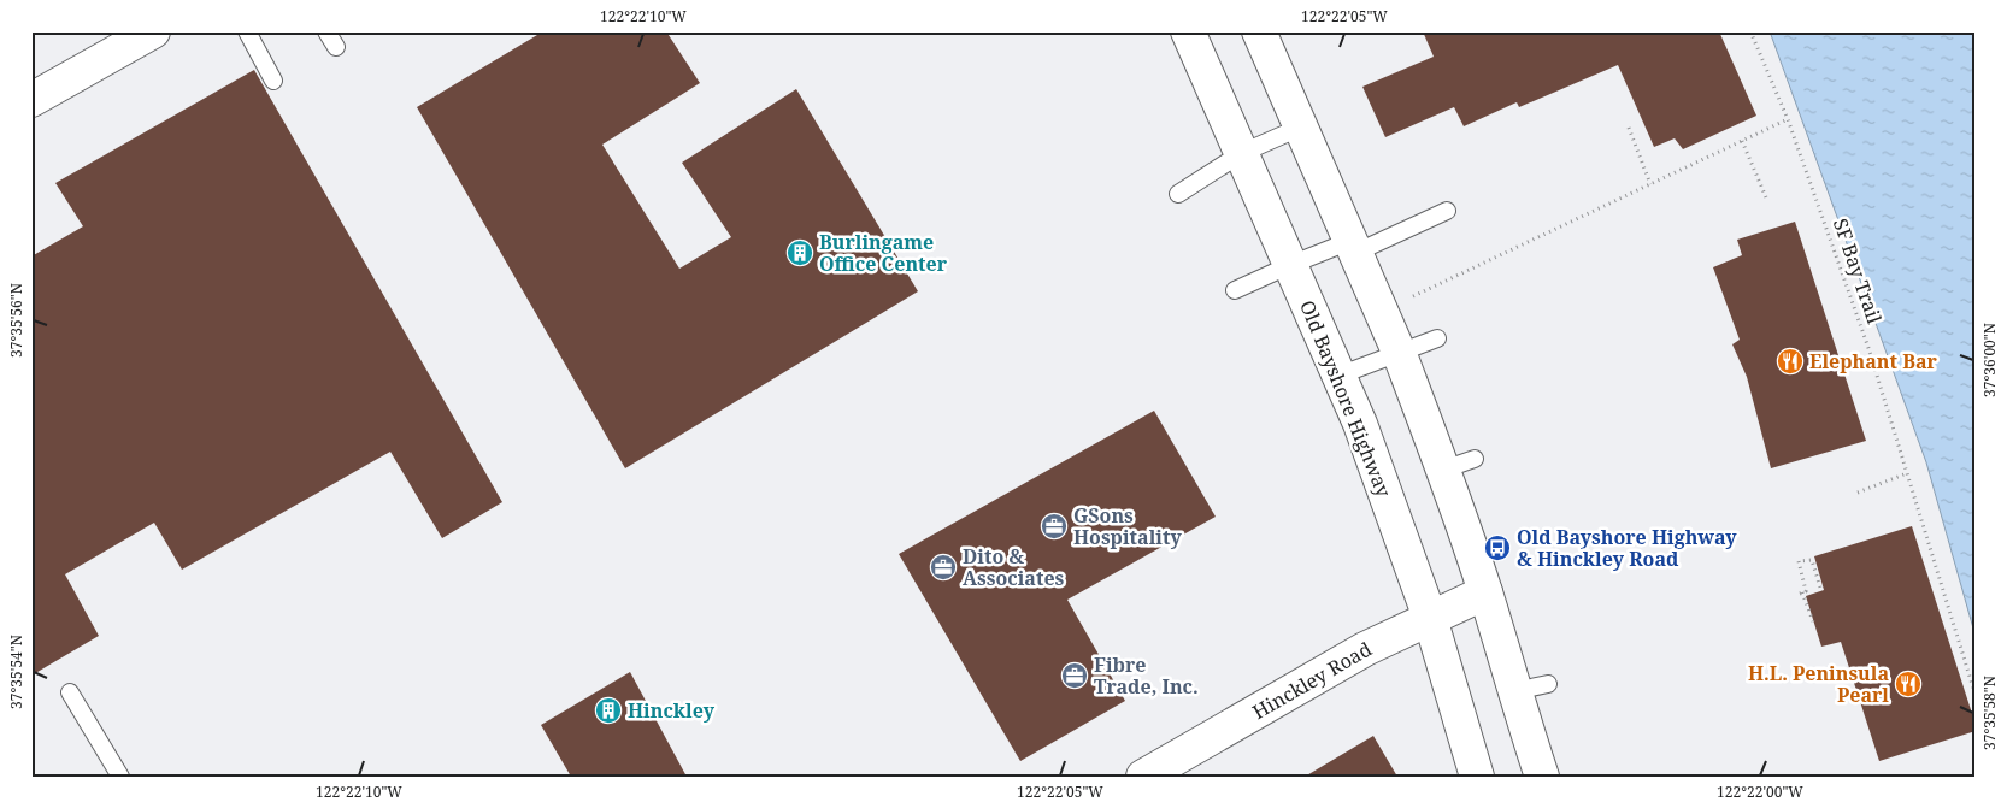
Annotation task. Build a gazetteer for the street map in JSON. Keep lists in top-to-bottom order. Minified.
{"streets":{"main road":["Old Bayshore Highway","Hinckley Road"],"path":["SF Bay Trail"]},"crossings":[["Old Bayshore Highway","Hinckley Road"]],"places":{"building":["Burlingame Office Center","Hinckley"],"restaurant":["Elephant Bar","H.L. Peninsula Pearl"],"office":["GSons Hospitality","Dito & Associates","Fibre Trade, Inc."],"bus stop":["Old Bayshore Highway & Hinckley Road"]},"coordinates":["122°22'10\"W","122°22'05\"W","37°35'56\"N","37°36'00\"N","37°35'54\"N","37°35'58\"N","122°22'00\"W"]}
